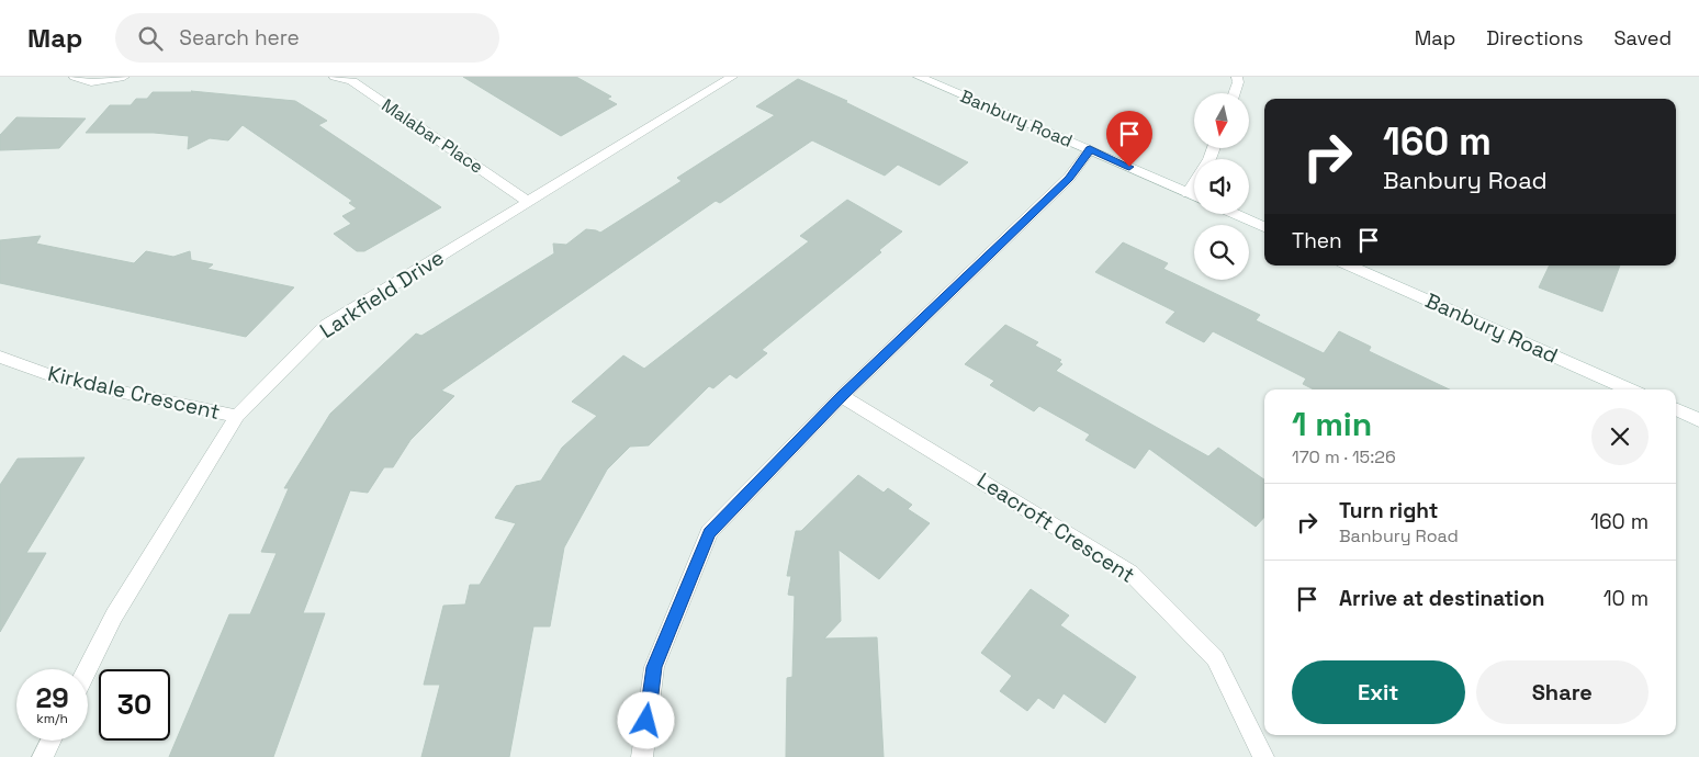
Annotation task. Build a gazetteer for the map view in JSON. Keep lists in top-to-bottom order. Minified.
{"streets":{"street":["Banbury Road","Malabar Place","Larkfield Drive","Kirkdale Crescent","Leacroft Crescent"]},"crossings":[["Malabar Place","Larkfield Drive"],["Larkfield Drive","Kirkdale Crescent"]],"north":"bottom","page":{"header":"Map","search":"Search here","nav":["Map","Directions","Saved"],"turn":["160 m","Banbury Road"],"then":"Then","heading":["1 min","170 m · 15:26"],"list":[{"name":"Turn right","note":"Banbury Road","value":"160 m"},{"name":"Arrive at destination","value":"10 m"}],"buttons":["Exit","Share"],"speed":"29 km/h","limit":"30"}}
